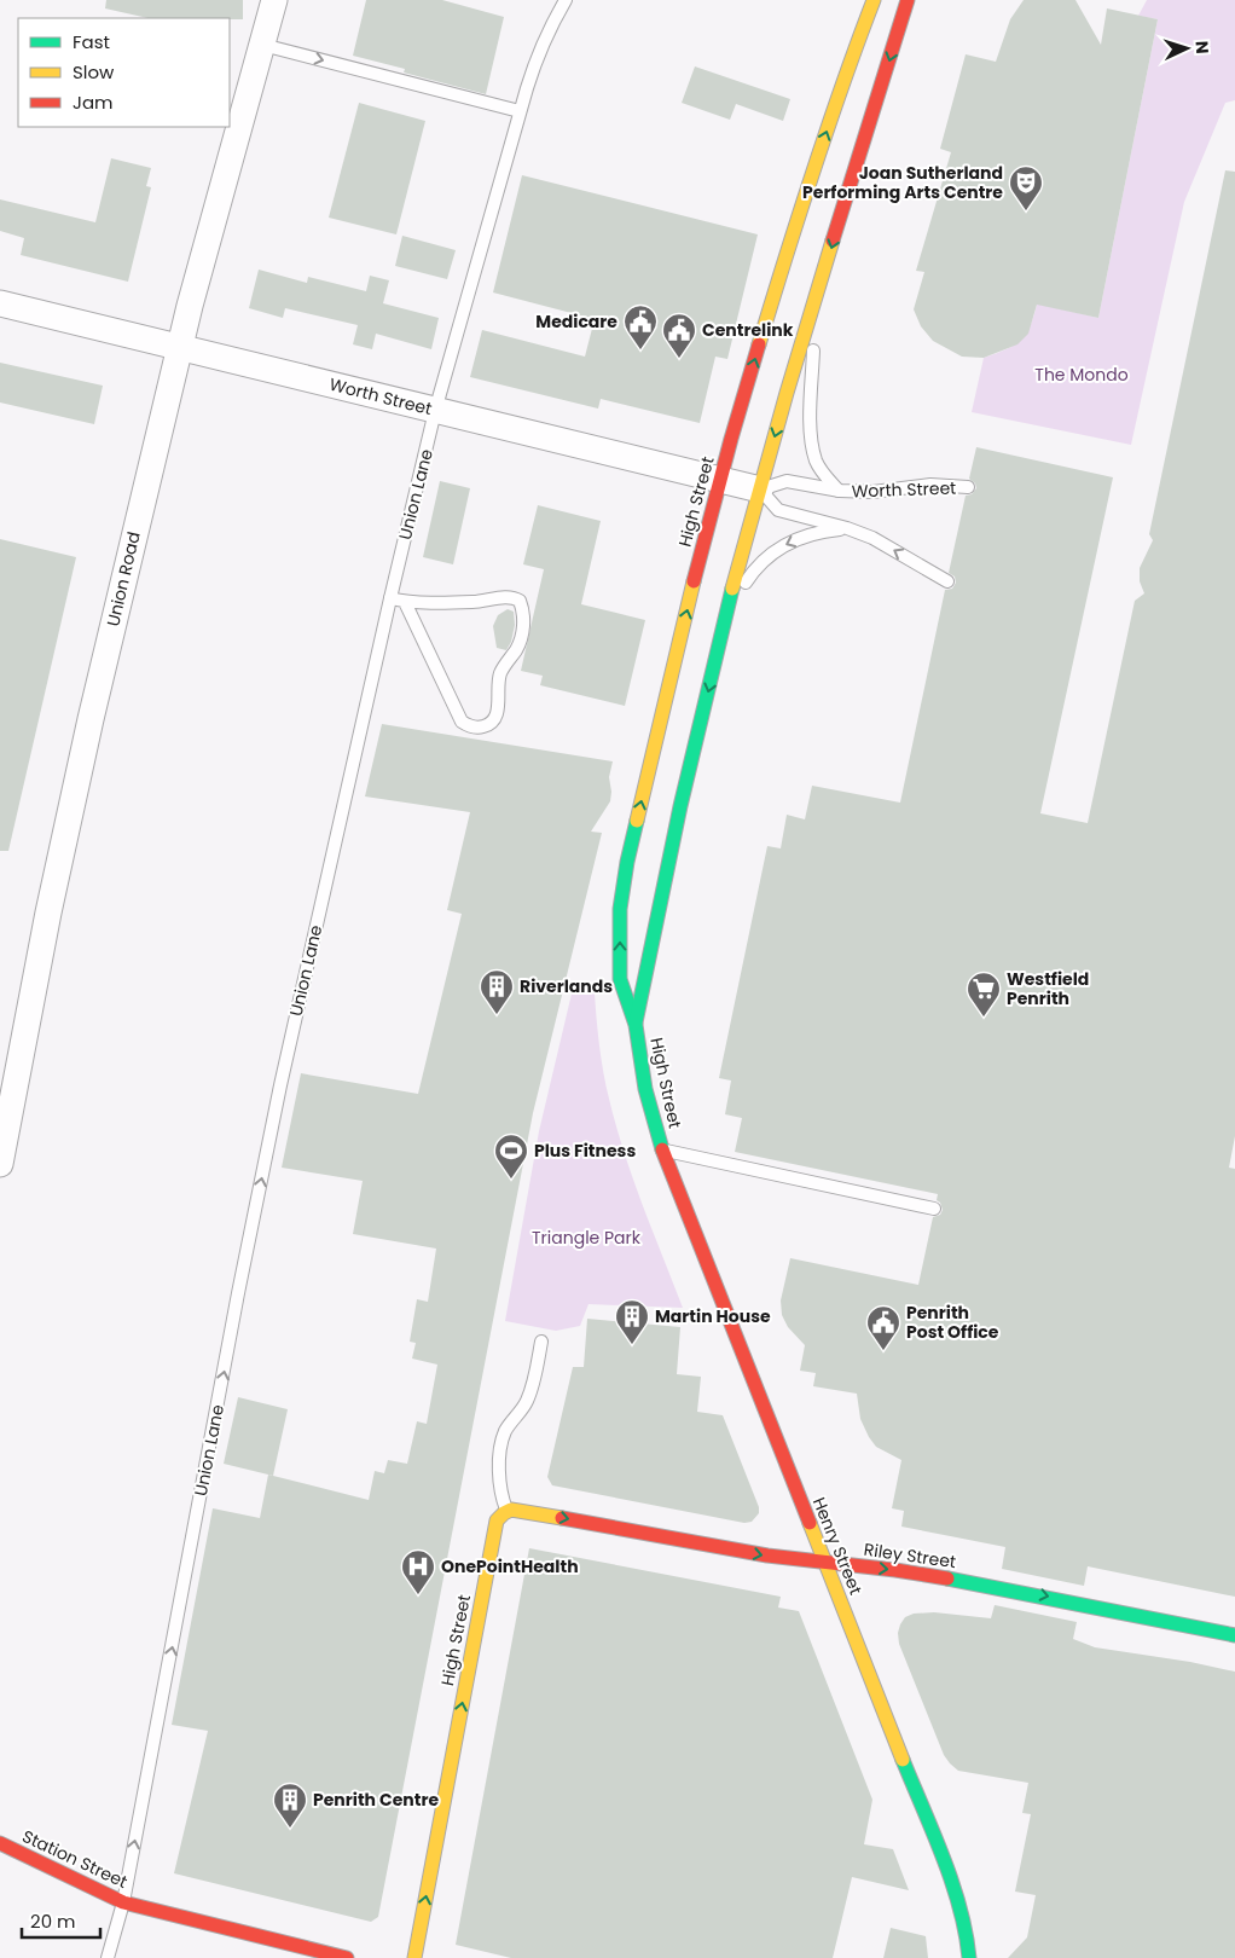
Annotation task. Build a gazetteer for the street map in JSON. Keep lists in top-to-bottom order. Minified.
{"streets":{"main road":["High Street","Henry Street","Riley Street","Station Street"],"street":["Worth Street","Union Road"],"lane":["Union Lane"]},"crossings":[["Worth Street","Union Lane"],["Worth Street","High Street"],["Worth Street","Union Road"],["Union Lane","Station Street"],["High Street","Henry Street"],["High Street","Riley Street"],["Henry Street","Riley Street"]],"one_way":["Union Lane","Riley Street"],"parks":["The Mondo","Triangle Park"],"places":{"theatre":["Joan Sutherland Performing Arts Centre"],"public building":["Medicare","Centrelink","Penrith Post Office"],"building":["Riverlands","Martin House","Penrith Centre"],"supermarket":["Westfield Penrith"],"sports":["Plus Fitness"],"hospital":["OnePointHealth"]},"legend":["Fast","Slow","Jam"],"scale_bar":"20 m","north":"right"}
